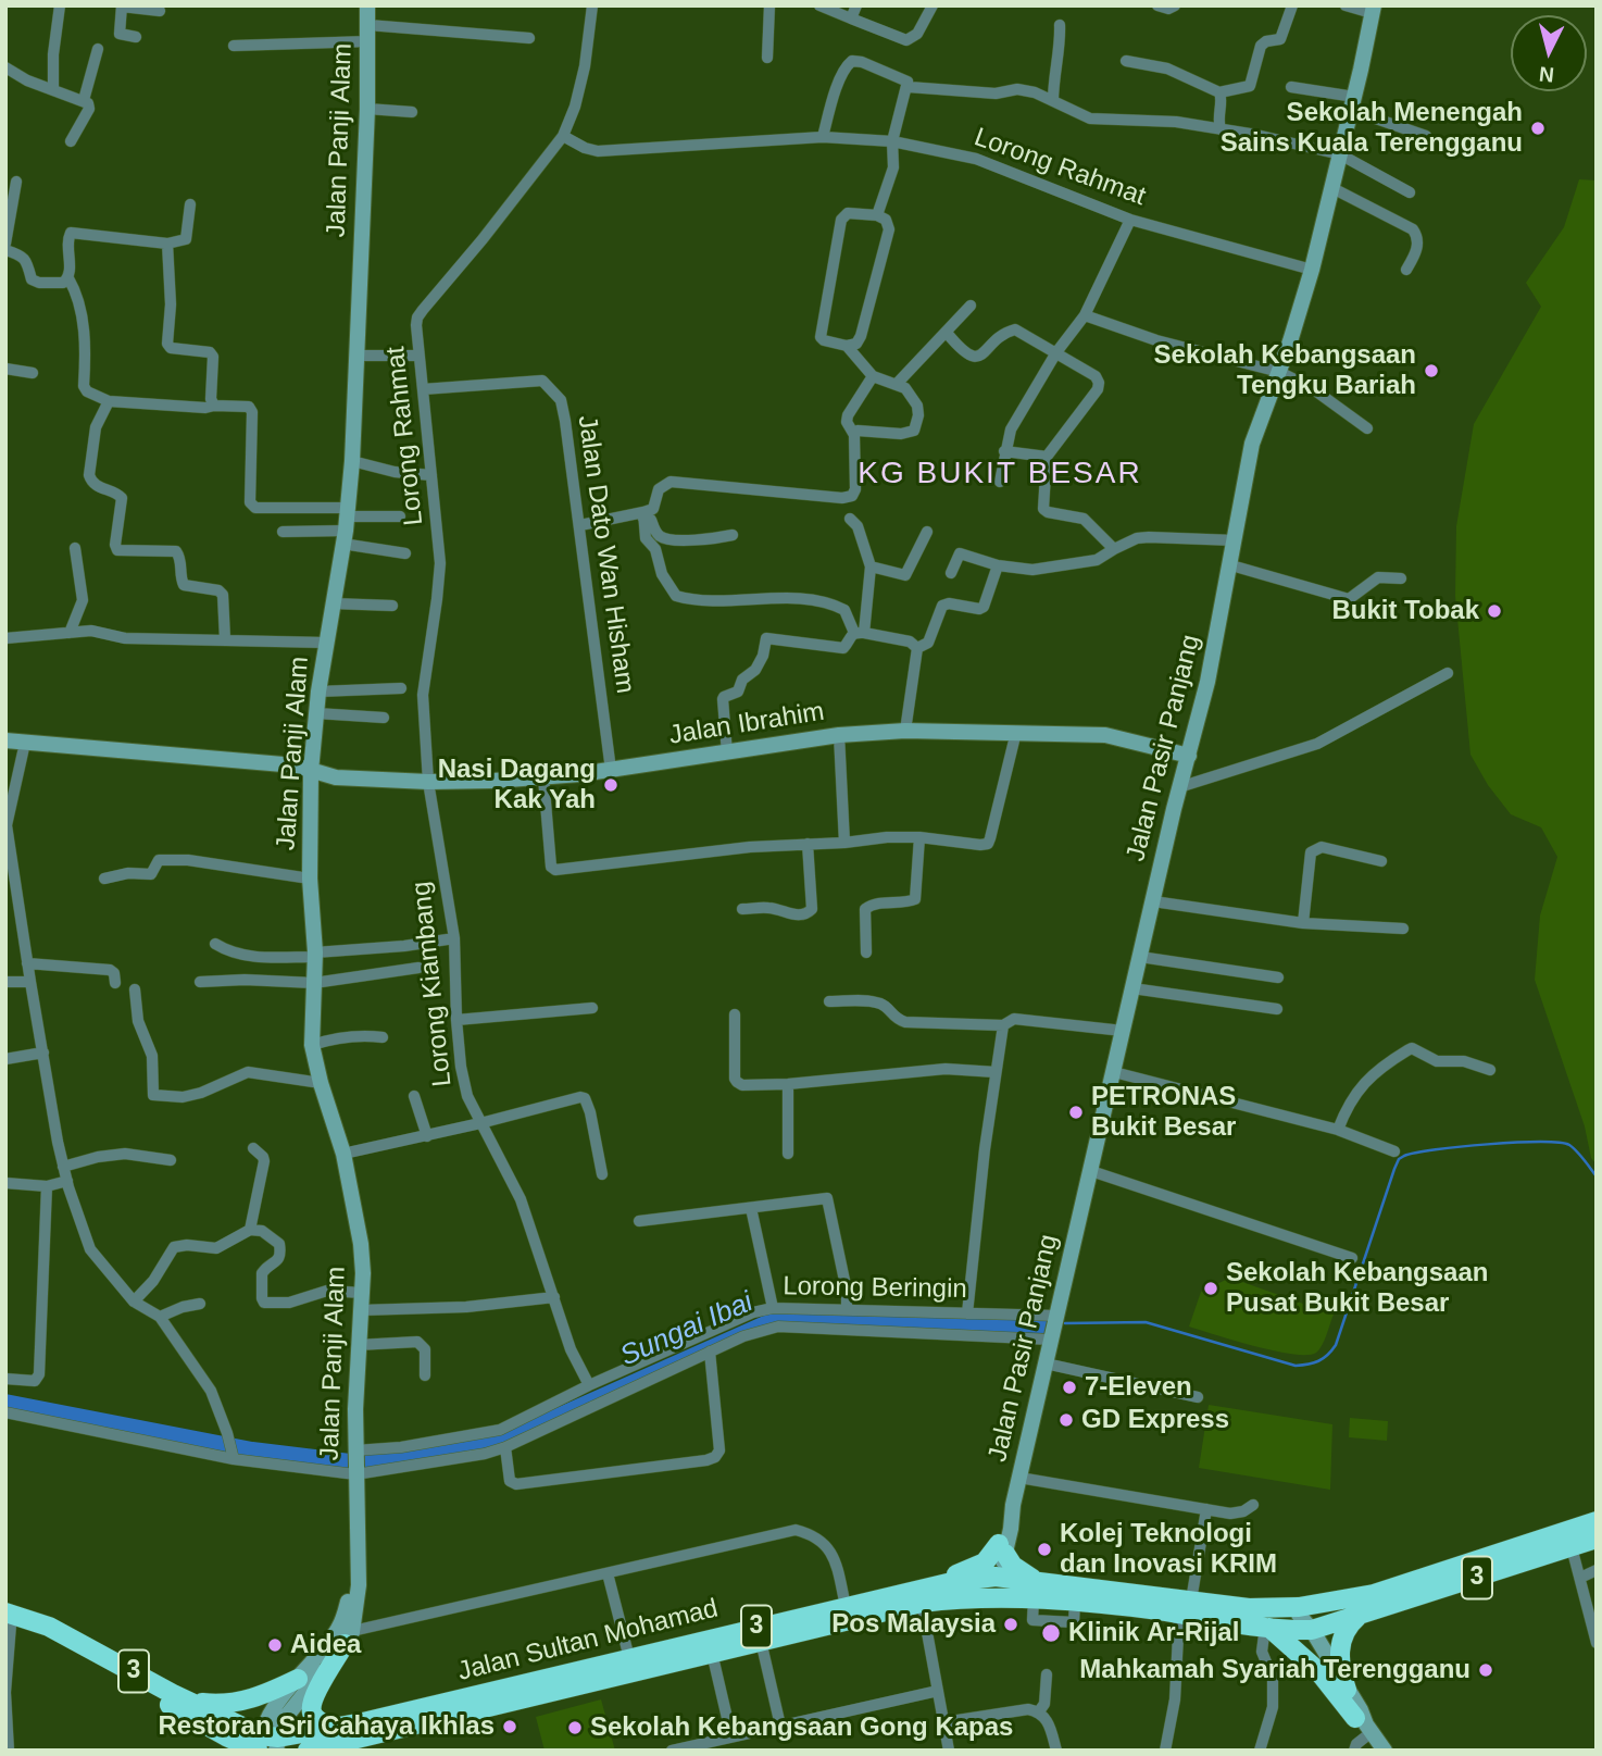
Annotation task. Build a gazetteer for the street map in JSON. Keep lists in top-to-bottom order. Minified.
{"streets":{"highway":["3","Jalan Sultan Mohamad"],"main road":["Jalan Panji Alam","Jalan Ibrahim","Jalan Pasir Panjang"],"street":["Lorong Rahmat","Jalan Dato Wan Hisham","Lorong Kiambang","Lorong Beringin"]},"crossings":[["Jalan Panji Alam","Jalan Ibrahim"],["Jalan Panji Alam","Lorong Beringin"],["Lorong Rahmat","Jalan Dato Wan Hisham"],["Lorong Rahmat","Jalan Ibrahim"],["Lorong Rahmat","Jalan Pasir Panjang"],["Lorong Rahmat","Lorong Kiambang"],["Jalan Dato Wan Hisham","Jalan Ibrahim"],["Jalan Ibrahim","Jalan Pasir Panjang"],["Jalan Ibrahim","Lorong Kiambang"],["Jalan Pasir Panjang","Lorong Beringin"],["Jalan Pasir Panjang","Jalan Sultan Mohamad"],["Lorong Kiambang","Lorong Beringin"],["3","Jalan Sultan Mohamad"]],"districts":["KG BUKIT BESAR"],"water":["Sungai Ibai"],"places":["Sekolah Menengah Sains Kuala Terengganu","Sekolah Kebangsaan Tengku Bariah","Bukit Tobak","Nasi Dagang Kak Yah","PETRONAS Bukit Besar","Sekolah Kebangsaan Pusat Bukit Besar","7-Eleven","GD Express","Kolej Teknologi dan Inovasi KRIM","Pos Malaysia","Klinik Ar-Rijal","Aidea","Mahkamah Syariah Terengganu","Restoran Sri Cahaya Ikhlas","Sekolah Kebangsaan Gong Kapas"],"north":"bottom"}
